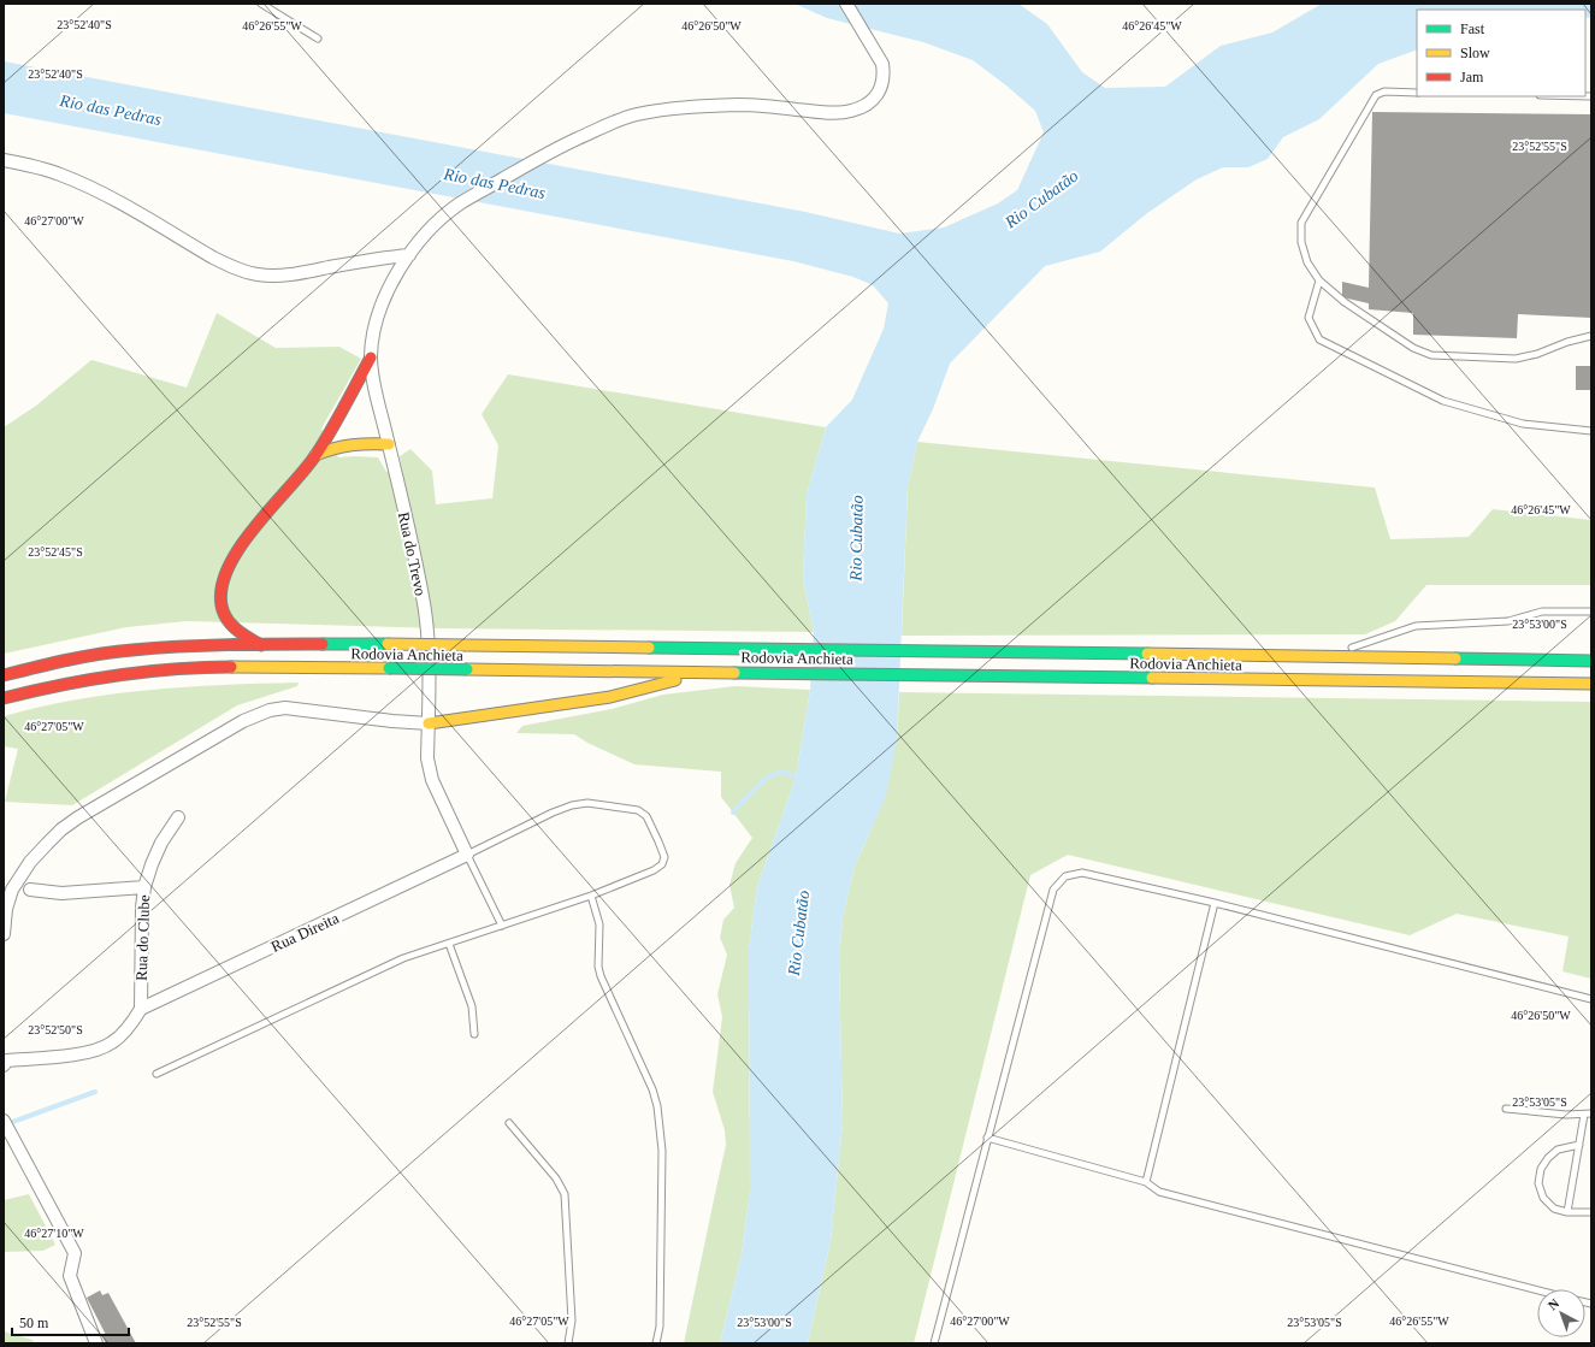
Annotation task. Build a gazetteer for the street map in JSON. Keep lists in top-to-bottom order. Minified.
{"streets":{"highway":["Rodovia Anchieta"],"street":["Rua do Trevo","Rua Direita","Rua do Clube"]},"crossings":[["Rua do Trevo","Rua Direita"],["Rua Direita","Rua do Clube"]],"water":["Rio das Pedras","Rio Cubatão"],"legend":["Fast","Slow","Jam"],"scale_bar":"50 m","north":"top left","coordinates":["23°52'40\"S","46°26'50\"W","46°26'55\"W","46°26'45\"W","23°52'55\"S","46°27'00\"W","23°52'45\"S","23°53'00\"S","46°27'05\"W","23°52'50\"S","23°53'05\"S","46°27'10\"W"]}
